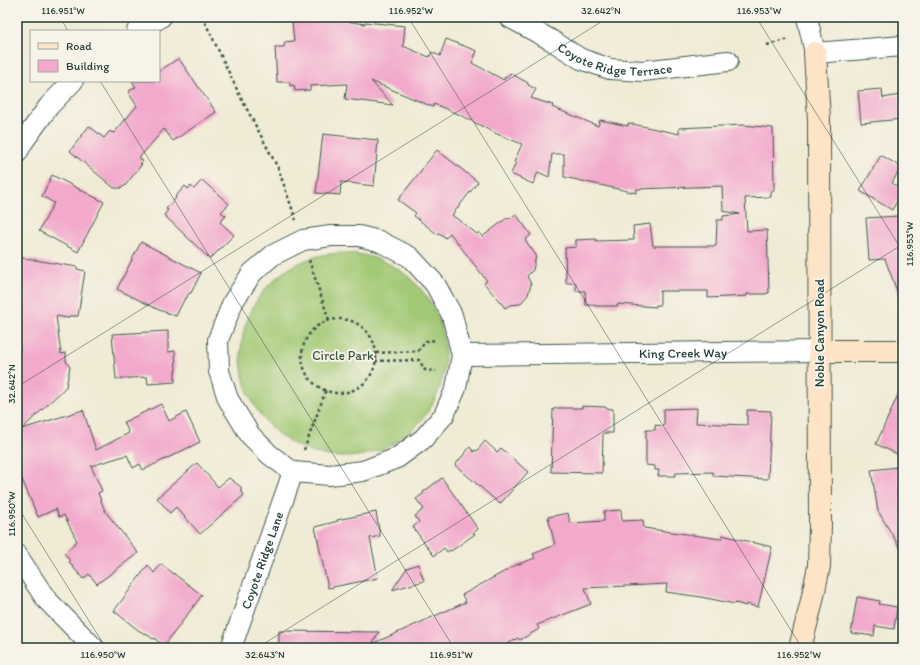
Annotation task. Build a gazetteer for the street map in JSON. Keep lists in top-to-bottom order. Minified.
{"streets":{"street":["Coyote Ridge Terrace","Noble Canyon Road","King Creek Way","Coyote Ridge Lane"]},"crossings":[["Noble Canyon Road","King Creek Way"]],"parks":["Circle Park"],"legend":["Road","Building"],"coordinates":["116.951°W","116.952°W","32.642°N","116.953°W","116.950°W","32.643°N"]}
